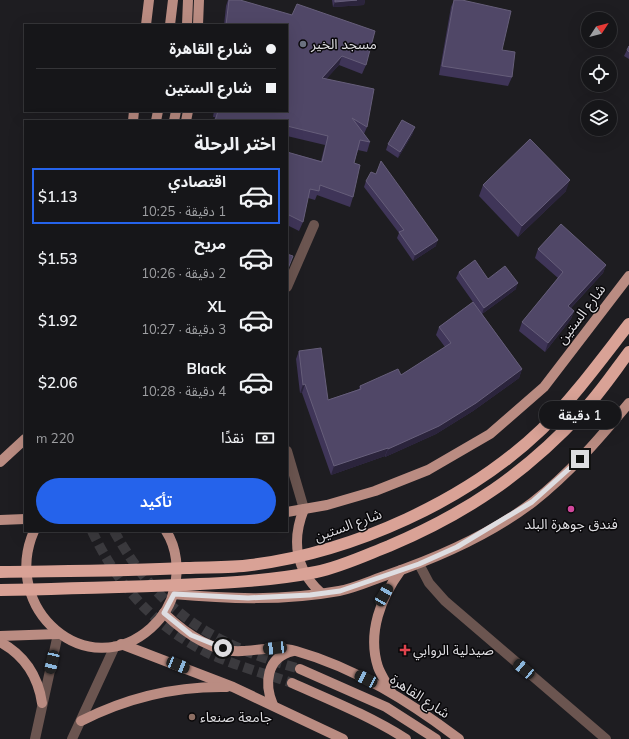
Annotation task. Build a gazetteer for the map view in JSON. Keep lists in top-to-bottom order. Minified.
{"streets":{"highway":["شارع الستين"],"main road":["شارع القاهرة"]},"places":{"other":["مسجد الخير","فندق جوهرة البلد","جامعة صنعاء"],"health":["صيدلية الروابي"]},"north":"top right","page":{"banner":["شارع القاهرة","شارع الستين"],"heading":"اختر الرحلة","list":[{"name":"اقتصادي","note":"1 دقيقة · 10:25","value":"$1.13"},{"name":"مريح","note":"2 دقيقة · 10:26","value":"$1.53"},{"name":"XL","note":"3 دقيقة · 10:27","value":"$1.92"},{"name":"Black","note":"4 دقيقة · 10:28","value":"$2.06"}],"bubble":"1 دقيقة","pay":["نقدًا","220 m"],"buttons":"تأكيد"}}
